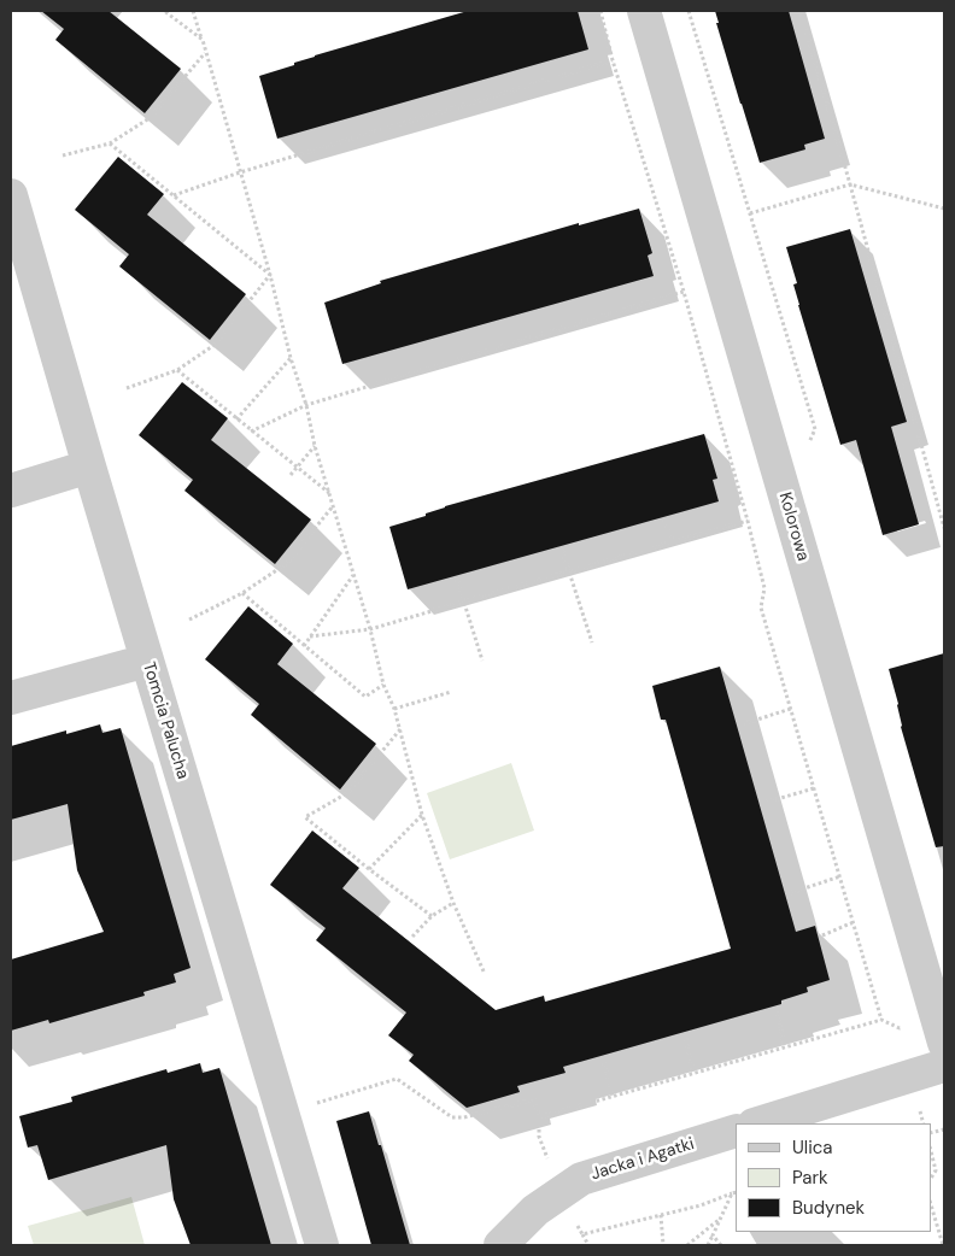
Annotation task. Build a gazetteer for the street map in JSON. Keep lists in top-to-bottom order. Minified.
{"streets":{"street":["Kolorowa","Tomcia Palucha","Jacka i Agatki"]},"legend":["Ulica","Park","Budynek"]}
